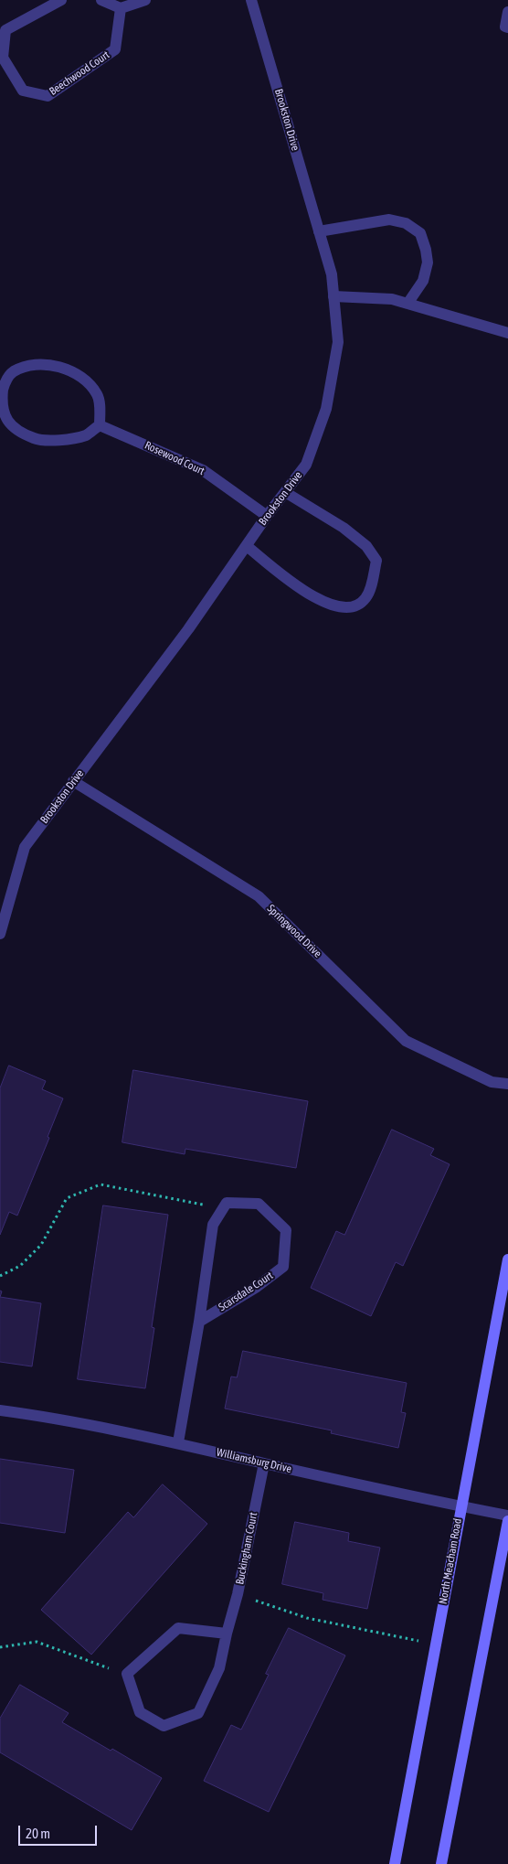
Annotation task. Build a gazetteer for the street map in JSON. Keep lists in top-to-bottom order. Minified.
{"streets":{"main road":["North Meacham Road"],"street":["Beechwood Court","Brookston Drive","Rosewood Court","Springwood Drive","Scarsdale Court","Williamsburg Drive","Buckingham Court"]},"crossings":[["Brookston Drive","Rosewood Court"],["Brookston Drive","Springwood Drive"],["Scarsdale Court","Williamsburg Drive"],["Williamsburg Drive","Buckingham Court"],["Williamsburg Drive","North Meacham Road"]],"scale_bar":"20 m"}
